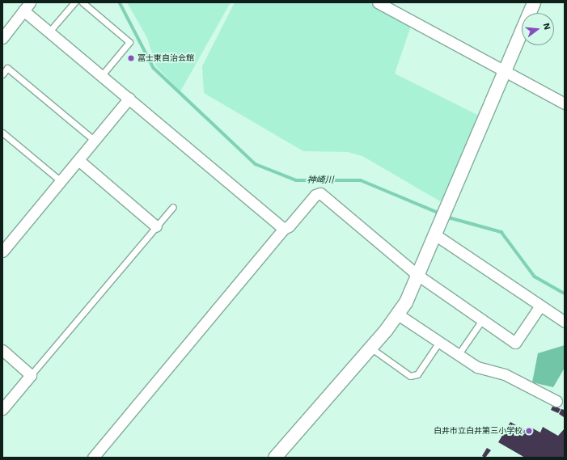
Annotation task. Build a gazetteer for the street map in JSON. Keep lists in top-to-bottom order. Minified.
{"water":["神崎川"],"places":["冨士東自治会館","白井市立白井第三小学校"],"north":"right"}
